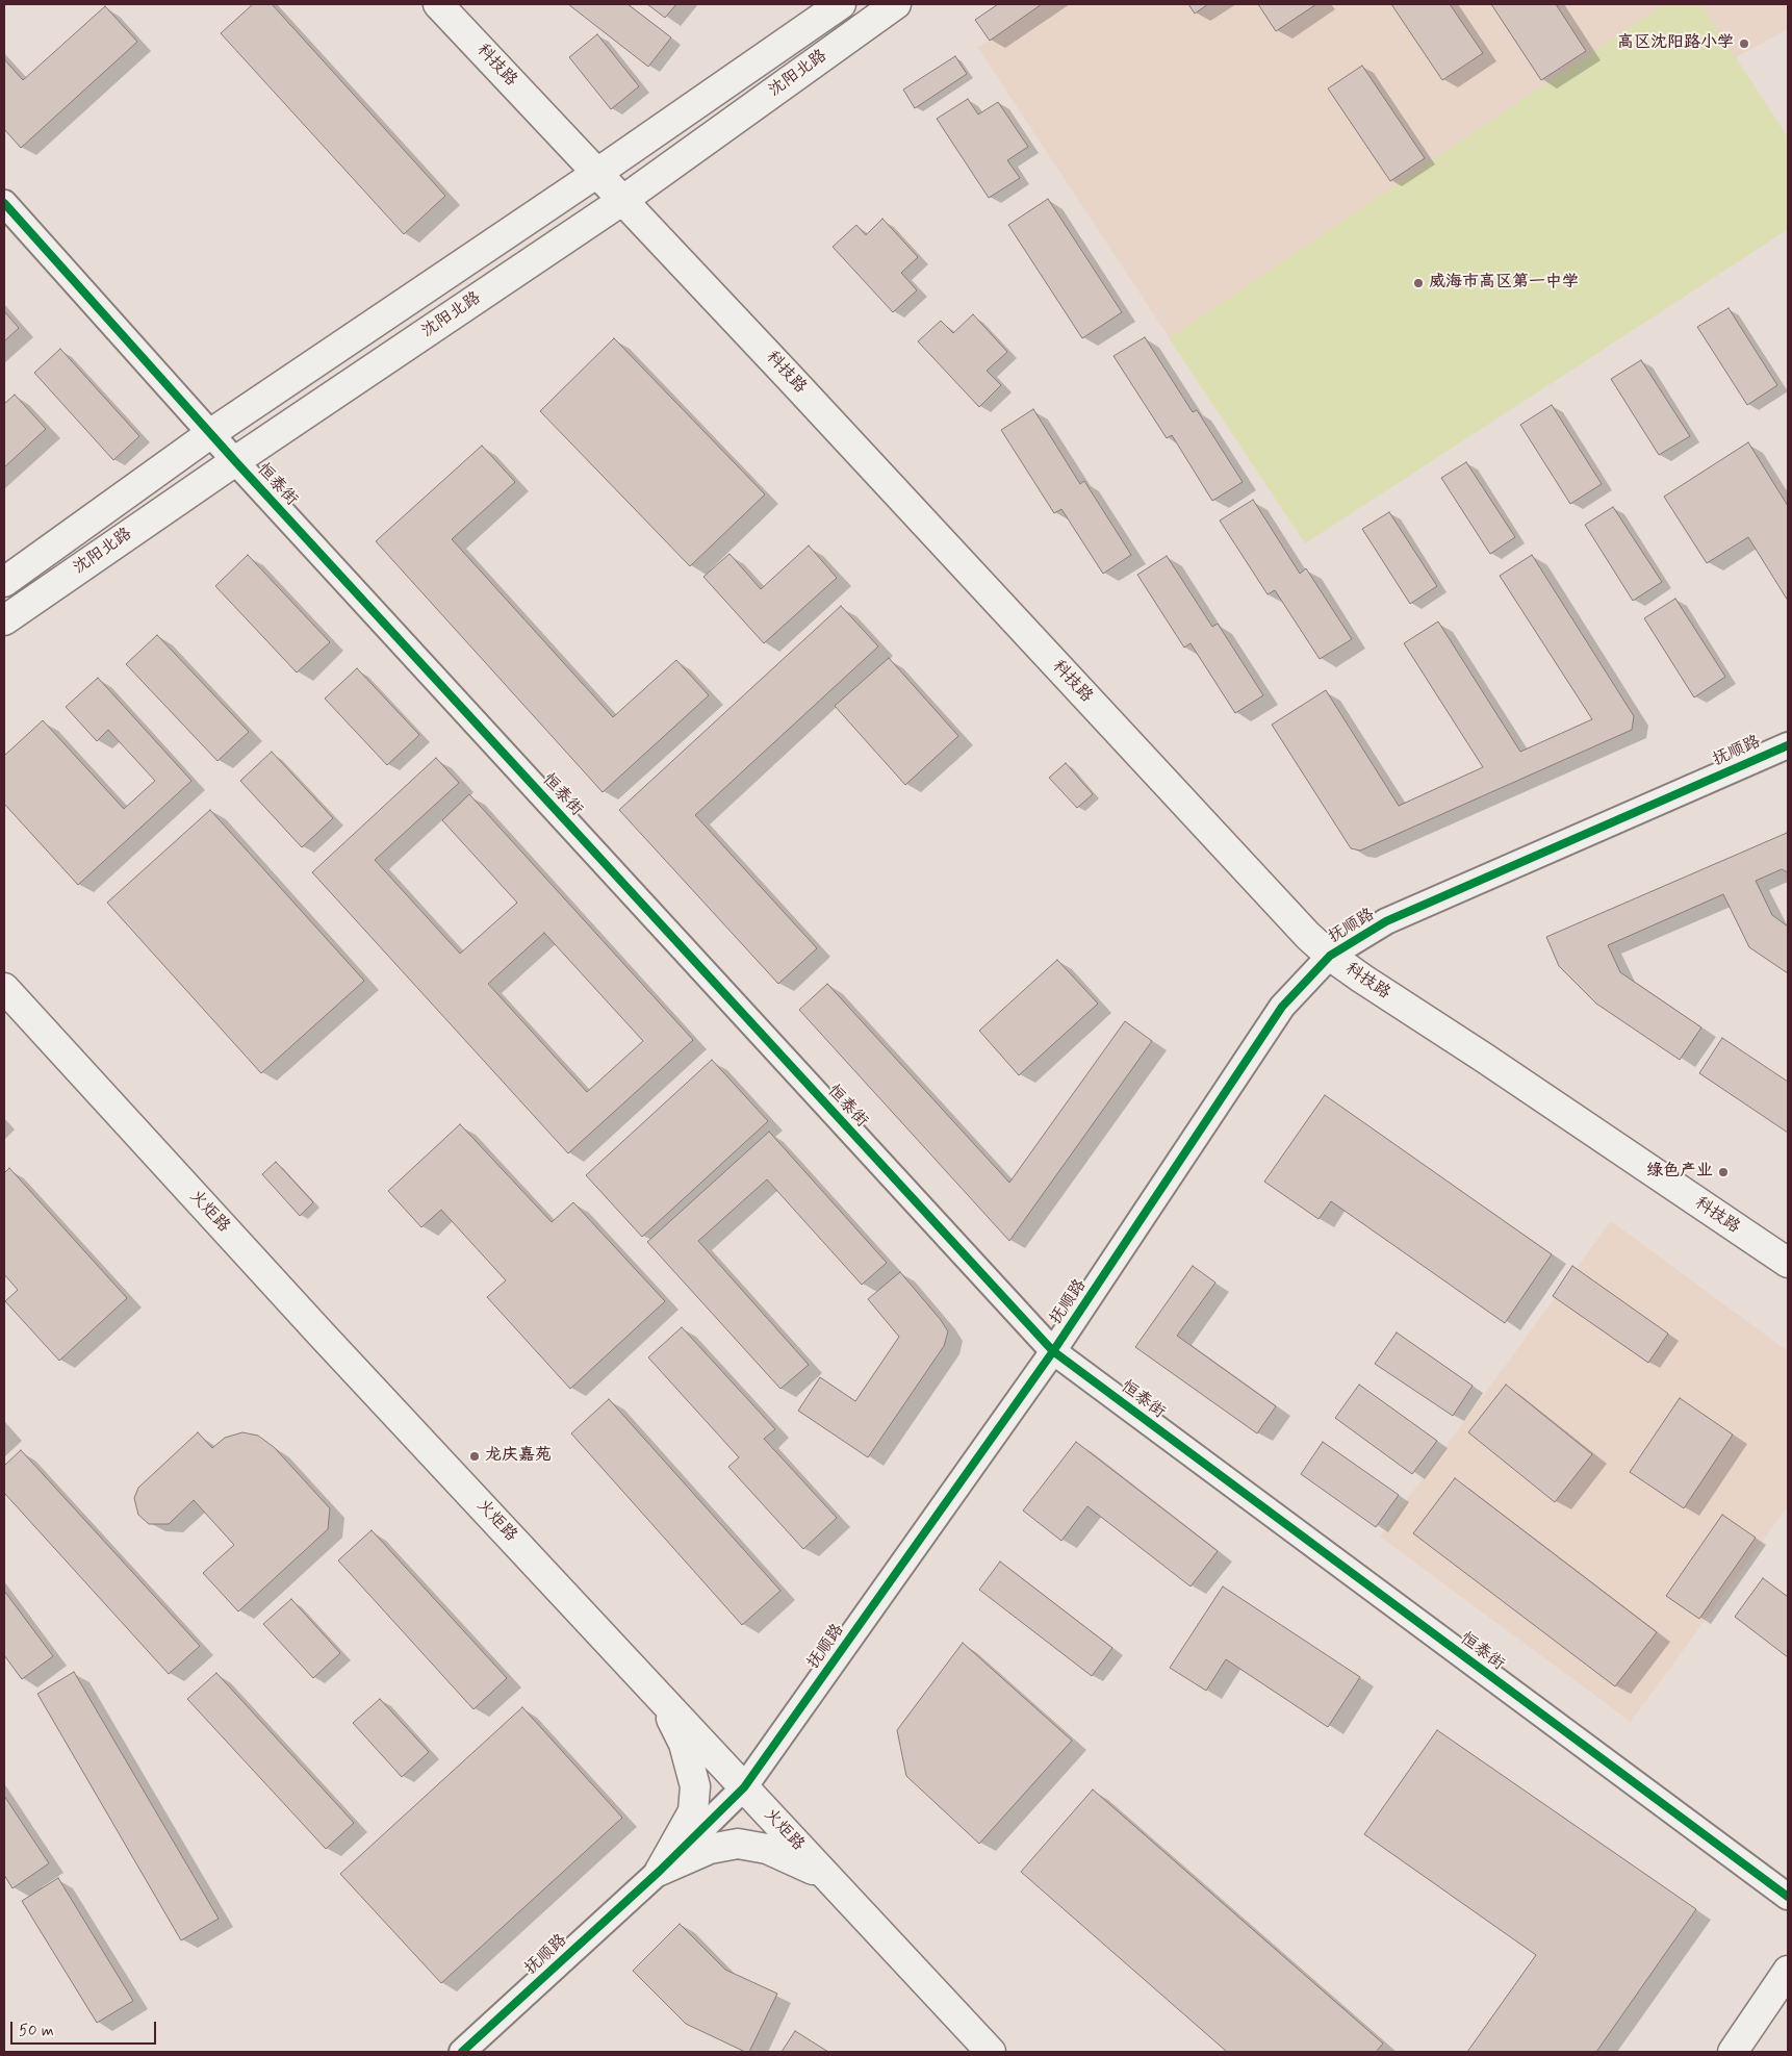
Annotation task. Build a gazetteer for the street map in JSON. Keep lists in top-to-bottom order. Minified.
{"streets":{"main road":["科技路","沈阳北路","火炬路"],"street":["恒泰街","抚顺路"]},"crossings":[["科技路","沈阳北路"],["科技路","抚顺路"],["沈阳北路","恒泰街"],["恒泰街","抚顺路"],["抚顺路","火炬路"]],"places":["高区沈阳路小学","威海市高区第一中学","绿色产业","龙庆嘉苑"],"scale_bar":"50 m"}
